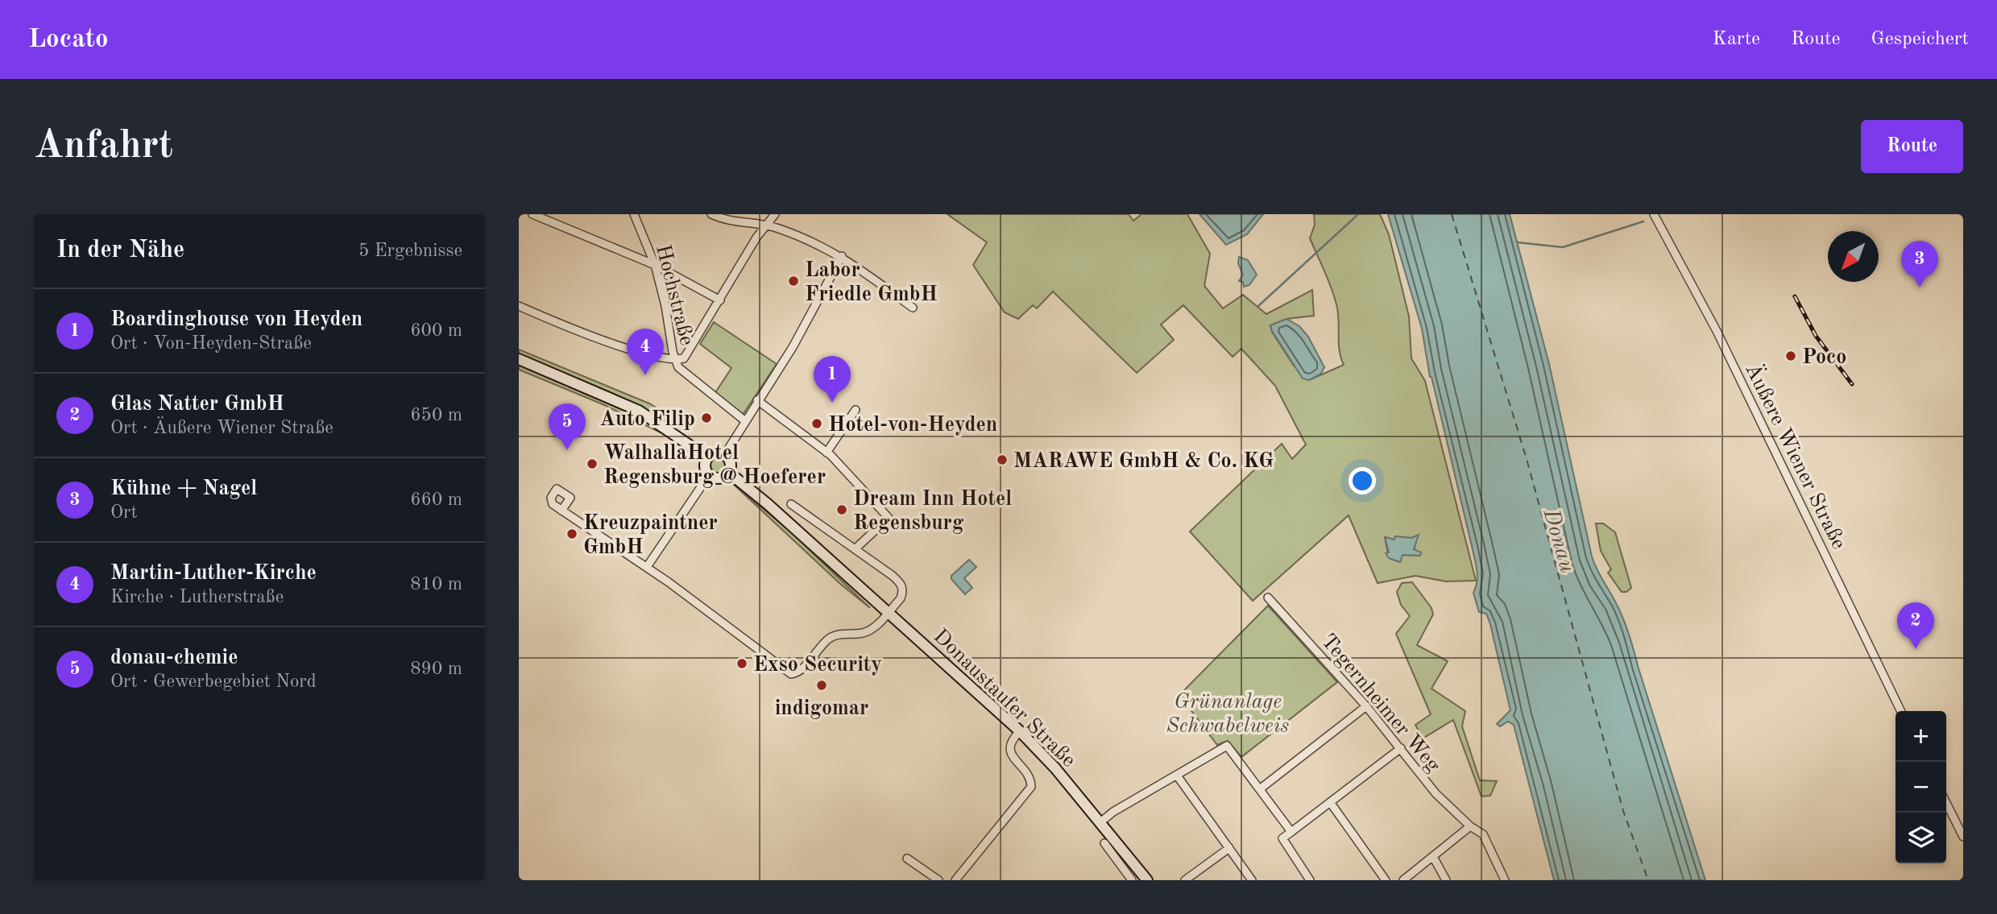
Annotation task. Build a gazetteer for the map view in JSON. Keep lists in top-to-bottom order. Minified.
{"streets":{"main road":["Donaustaufer Straße"],"street":["Hochstraße","Äußere Wiener Straße","Tegernheimer Weg"]},"water":["Donau"],"parks":["Grünanlage Schwabelweis"],"places":["Labor Friedle GmbH","Poco","Auto Filip","Hotel-von-Heyden","MARAWE GmbH & Co. KG","WalhallaHotel Regensburg @ Hoeferer","Dream Inn Hotel Regensburg","Kreuzpaintner GmbH","Exso Security","indigomar"],"north":"bottom left","page":{"header":"Locato","nav":["Karte","Route","Gespeichert"],"buttons":"Route","title":"Anfahrt","heading":["In der Nähe","5 Ergebnisse"],"pins":["3","4","1","5","2"],"list":[{"mark":"1","name":"Boardinghouse von Heyden","note":"Ort · Von-Heyden-Straße","value":"600 m"},{"mark":"2","name":"Glas Natter GmbH","note":"Ort · Äußere Wiener Straße","value":"650 m"},{"mark":"3","name":"Kühne + Nagel","note":"Ort","value":"660 m"},{"mark":"4","name":"Martin-Luther-Kirche","note":"Kirche · Lutherstraße","value":"810 m"},{"mark":"5","name":"donau-chemie","note":"Ort · Gewerbegebiet Nord","value":"890 m"}],"map_buttons":["+","−"]}}
